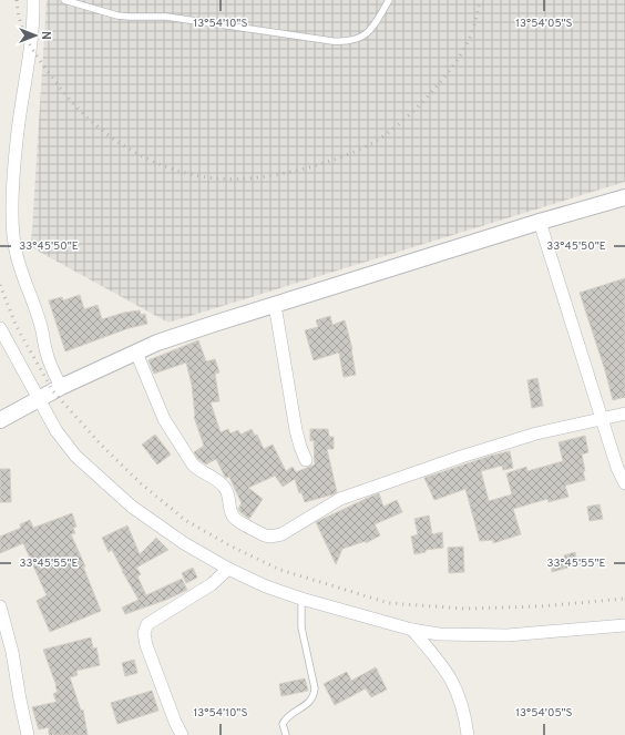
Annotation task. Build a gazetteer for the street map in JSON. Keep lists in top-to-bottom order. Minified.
{"north":"right","coordinates":["13°54'10\"S","13°54'05\"S","33°45'50\"E","33°45'55\"E"]}
